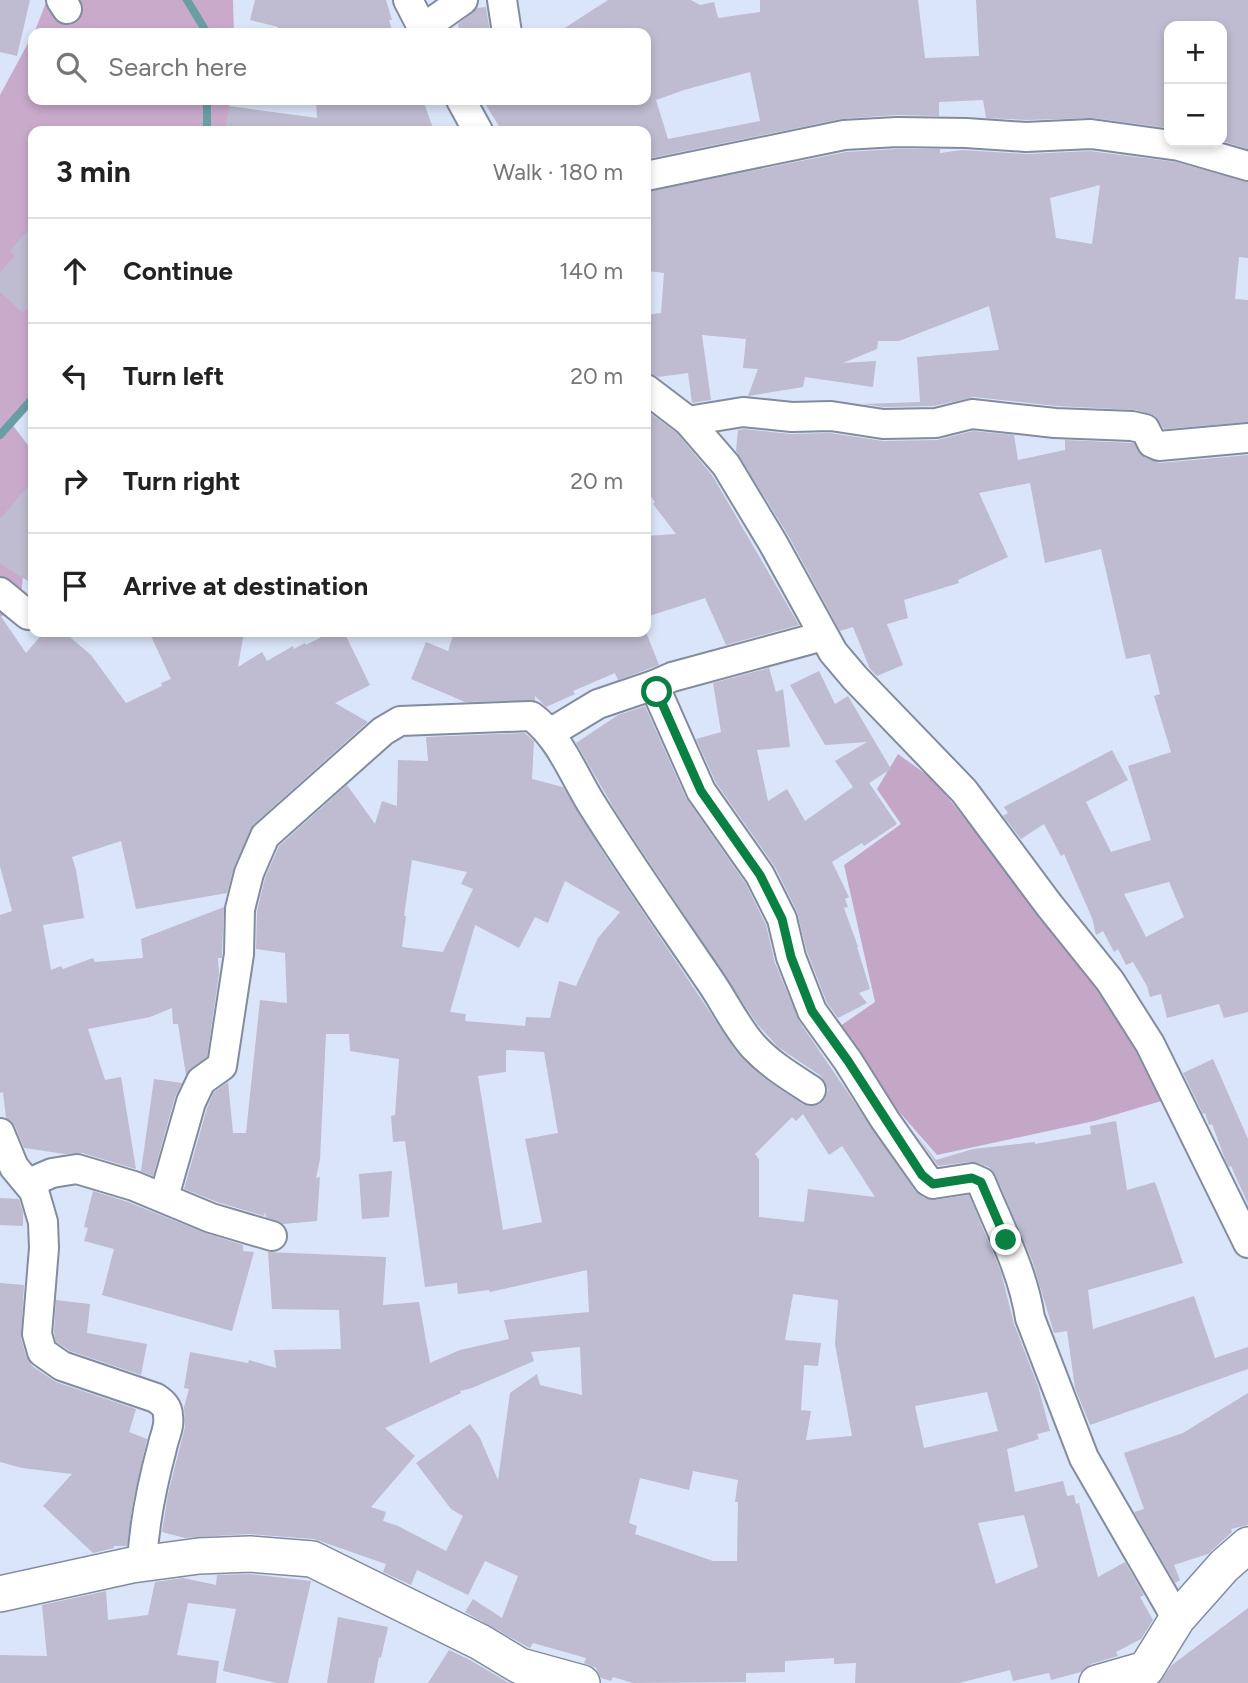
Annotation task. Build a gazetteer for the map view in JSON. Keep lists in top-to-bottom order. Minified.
{"page":{"map_buttons":["+","−"],"search":"Search here","heading":["3 min","Walk · 180 m"],"list":[["Continue","140 m"],["Turn left","20 m"],["Turn right","20 m"],"Arrive at destination"]}}
